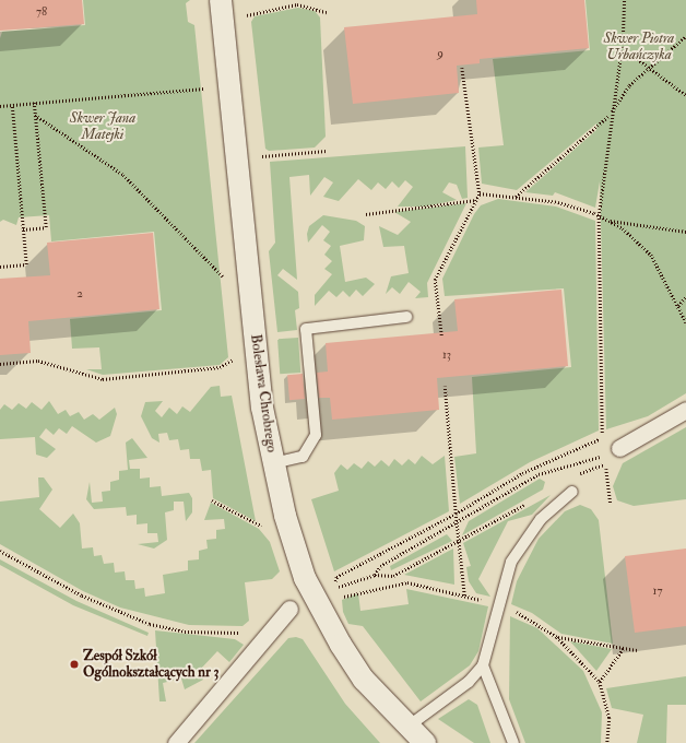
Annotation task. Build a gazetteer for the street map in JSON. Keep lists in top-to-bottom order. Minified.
{"streets":{"street":["Bolesława Chrobrego"]},"parks":["Skwer Piotra Urbańczyka","Skwer Jana Matejki"],"places":["Zespół Szkół Ogólnokształcących nr 3"],"house_numbers":["78","9","2","13","17"]}
